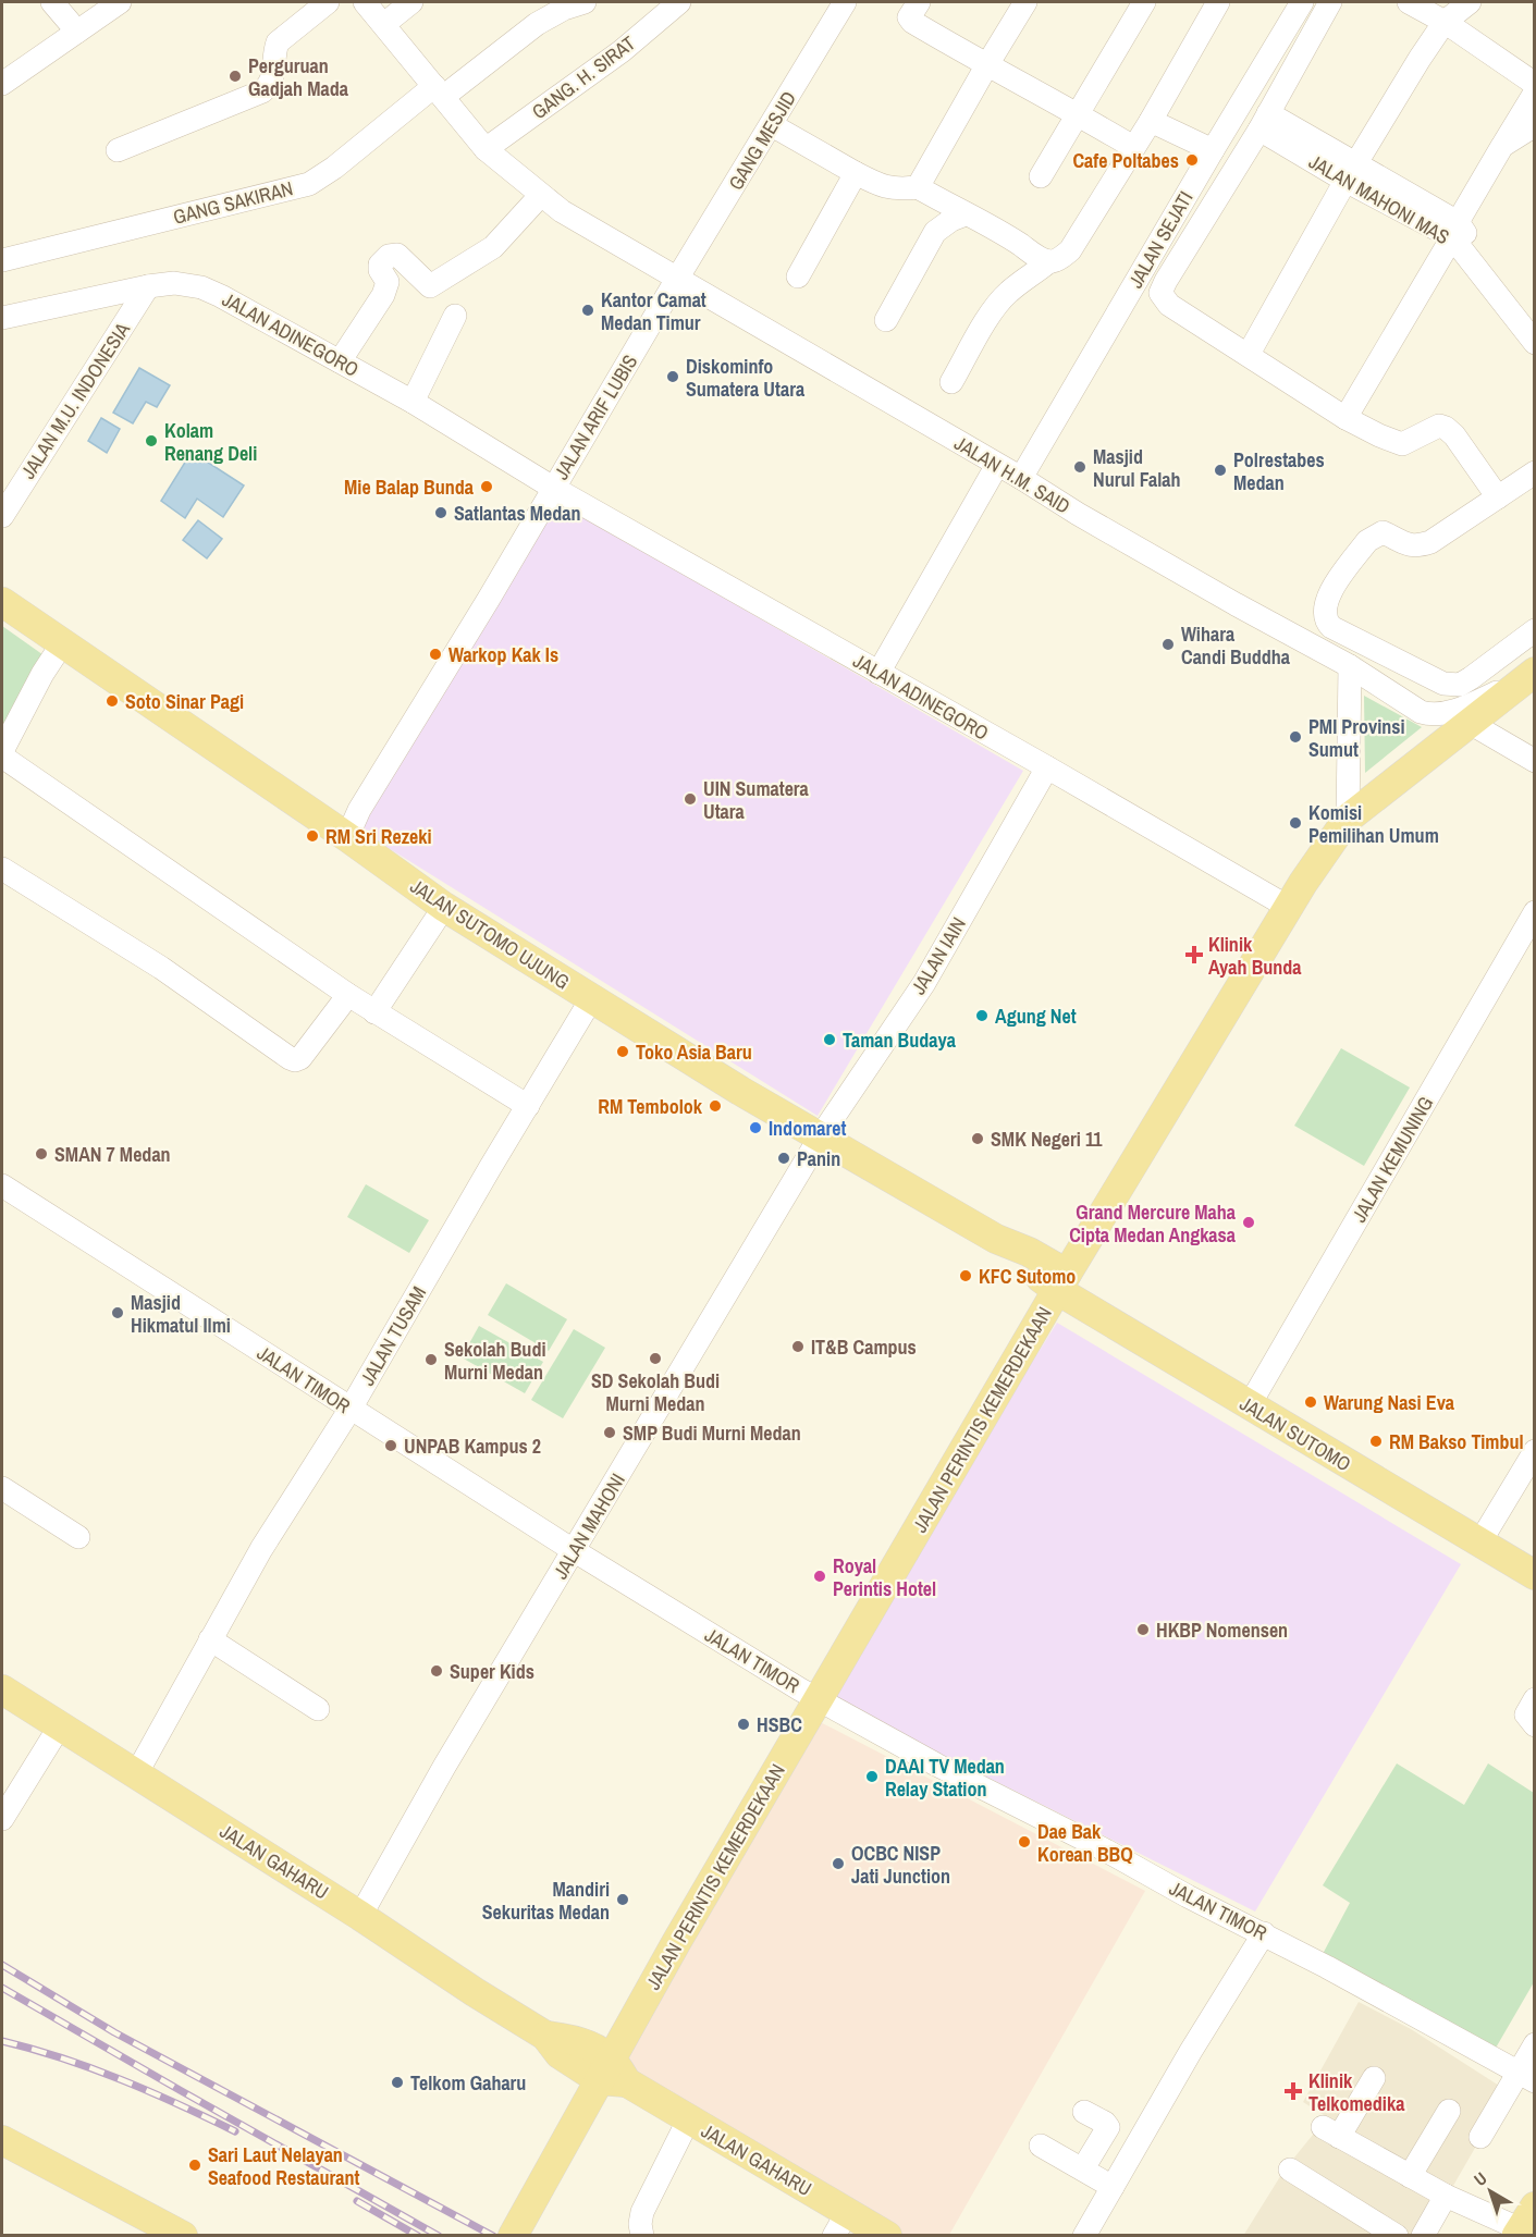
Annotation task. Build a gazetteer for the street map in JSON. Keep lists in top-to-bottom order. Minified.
{"streets":{"main road":["JALAN SUTOMO UJUNG","JALAN PERINTIS KEMERDEKAAN","JALAN SUTOMO","JALAN GAHARU"],"street":["GANG. H. SIRAT","GANG MESJID","JALAN MAHONI MAS","GANG SAKIRAN","JALAN SEJATI","JALAN ADINEGORO","JALAN M.U. INDONESIA","JALAN ARIF LUBIS","JALAN H.M. SAID","JALAN IAIN","JALAN KEMUNING","JALAN TUSAM","JALAN TIMOR","JALAN MAHONI"]},"crossings":[["GANG. H. SIRAT","JALAN H.M. SAID"],["GANG MESJID","JALAN ARIF LUBIS"],["GANG MESJID","JALAN H.M. SAID"],["GANG SAKIRAN","JALAN H.M. SAID"],["JALAN SEJATI","JALAN H.M. SAID"],["JALAN ADINEGORO","JALAN M.U. INDONESIA"],["JALAN ADINEGORO","JALAN ARIF LUBIS"],["JALAN ADINEGORO","JALAN IAIN"],["JALAN ADINEGORO","JALAN PERINTIS KEMERDEKAAN"],["JALAN ARIF LUBIS","JALAN H.M. SAID"],["JALAN H.M. SAID","JALAN PERINTIS KEMERDEKAAN"],["JALAN SUTOMO UJUNG","JALAN IAIN"],["JALAN SUTOMO UJUNG","JALAN TUSAM"],["JALAN SUTOMO UJUNG","JALAN PERINTIS KEMERDEKAAN"],["JALAN SUTOMO UJUNG","JALAN SUTOMO"],["JALAN SUTOMO UJUNG","JALAN MAHONI"],["JALAN IAIN","JALAN MAHONI"],["JALAN KEMUNING","JALAN SUTOMO"],["JALAN TUSAM","JALAN TIMOR"],["JALAN TUSAM","JALAN GAHARU"],["JALAN TIMOR","JALAN PERINTIS KEMERDEKAAN"],["JALAN TIMOR","JALAN MAHONI"],["JALAN PERINTIS KEMERDEKAAN","JALAN SUTOMO"],["JALAN PERINTIS KEMERDEKAAN","JALAN GAHARU"],["JALAN MAHONI","JALAN GAHARU"]],"places":{"other":["Perguruan Gadjah Mada","Cafe Poltabes","Kantor Camat Medan Timur","Diskominfo Sumatera Utara","Kolam Renang Deli","Masjid Nurul Falah","Polrestabes Medan","Mie Balap Bunda","Satlantas Medan","Wihara Candi Buddha","Warkop Kak Is","Soto Sinar Pagi","PMI Provinsi Sumut","UIN Sumatera Utara","Komisi Pemilihan Umum","RM Sri Rezeki","Agung Net","Taman Budaya","Toko Asia Baru","RM Tembolok","Indomaret","SMK Negeri 11","SMAN 7 Medan","Panin","Grand Mercure Maha Cipta Medan Angkasa","KFC Sutomo","Masjid Hikmatul Ilmi","IT&B Campus","SD Sekolah Budi Murni Medan","Sekolah Budi Murni Medan","Warung Nasi Eva","SMP Budi Murni Medan","RM Bakso Timbul","UNPAB Kampus 2","Royal Perintis Hotel","HKBP Nomensen","Super Kids","HSBC","DAAI TV Medan Relay Station","Dae Bak Korean BBQ","OCBC NISP Jati Junction","Mandiri Sekuritas Medan","Telkom Gaharu","Sari Laut Nelayan Seafood Restaurant"],"health":["Klinik Ayah Bunda","Klinik Telkomedika"]},"north":"top left"}
